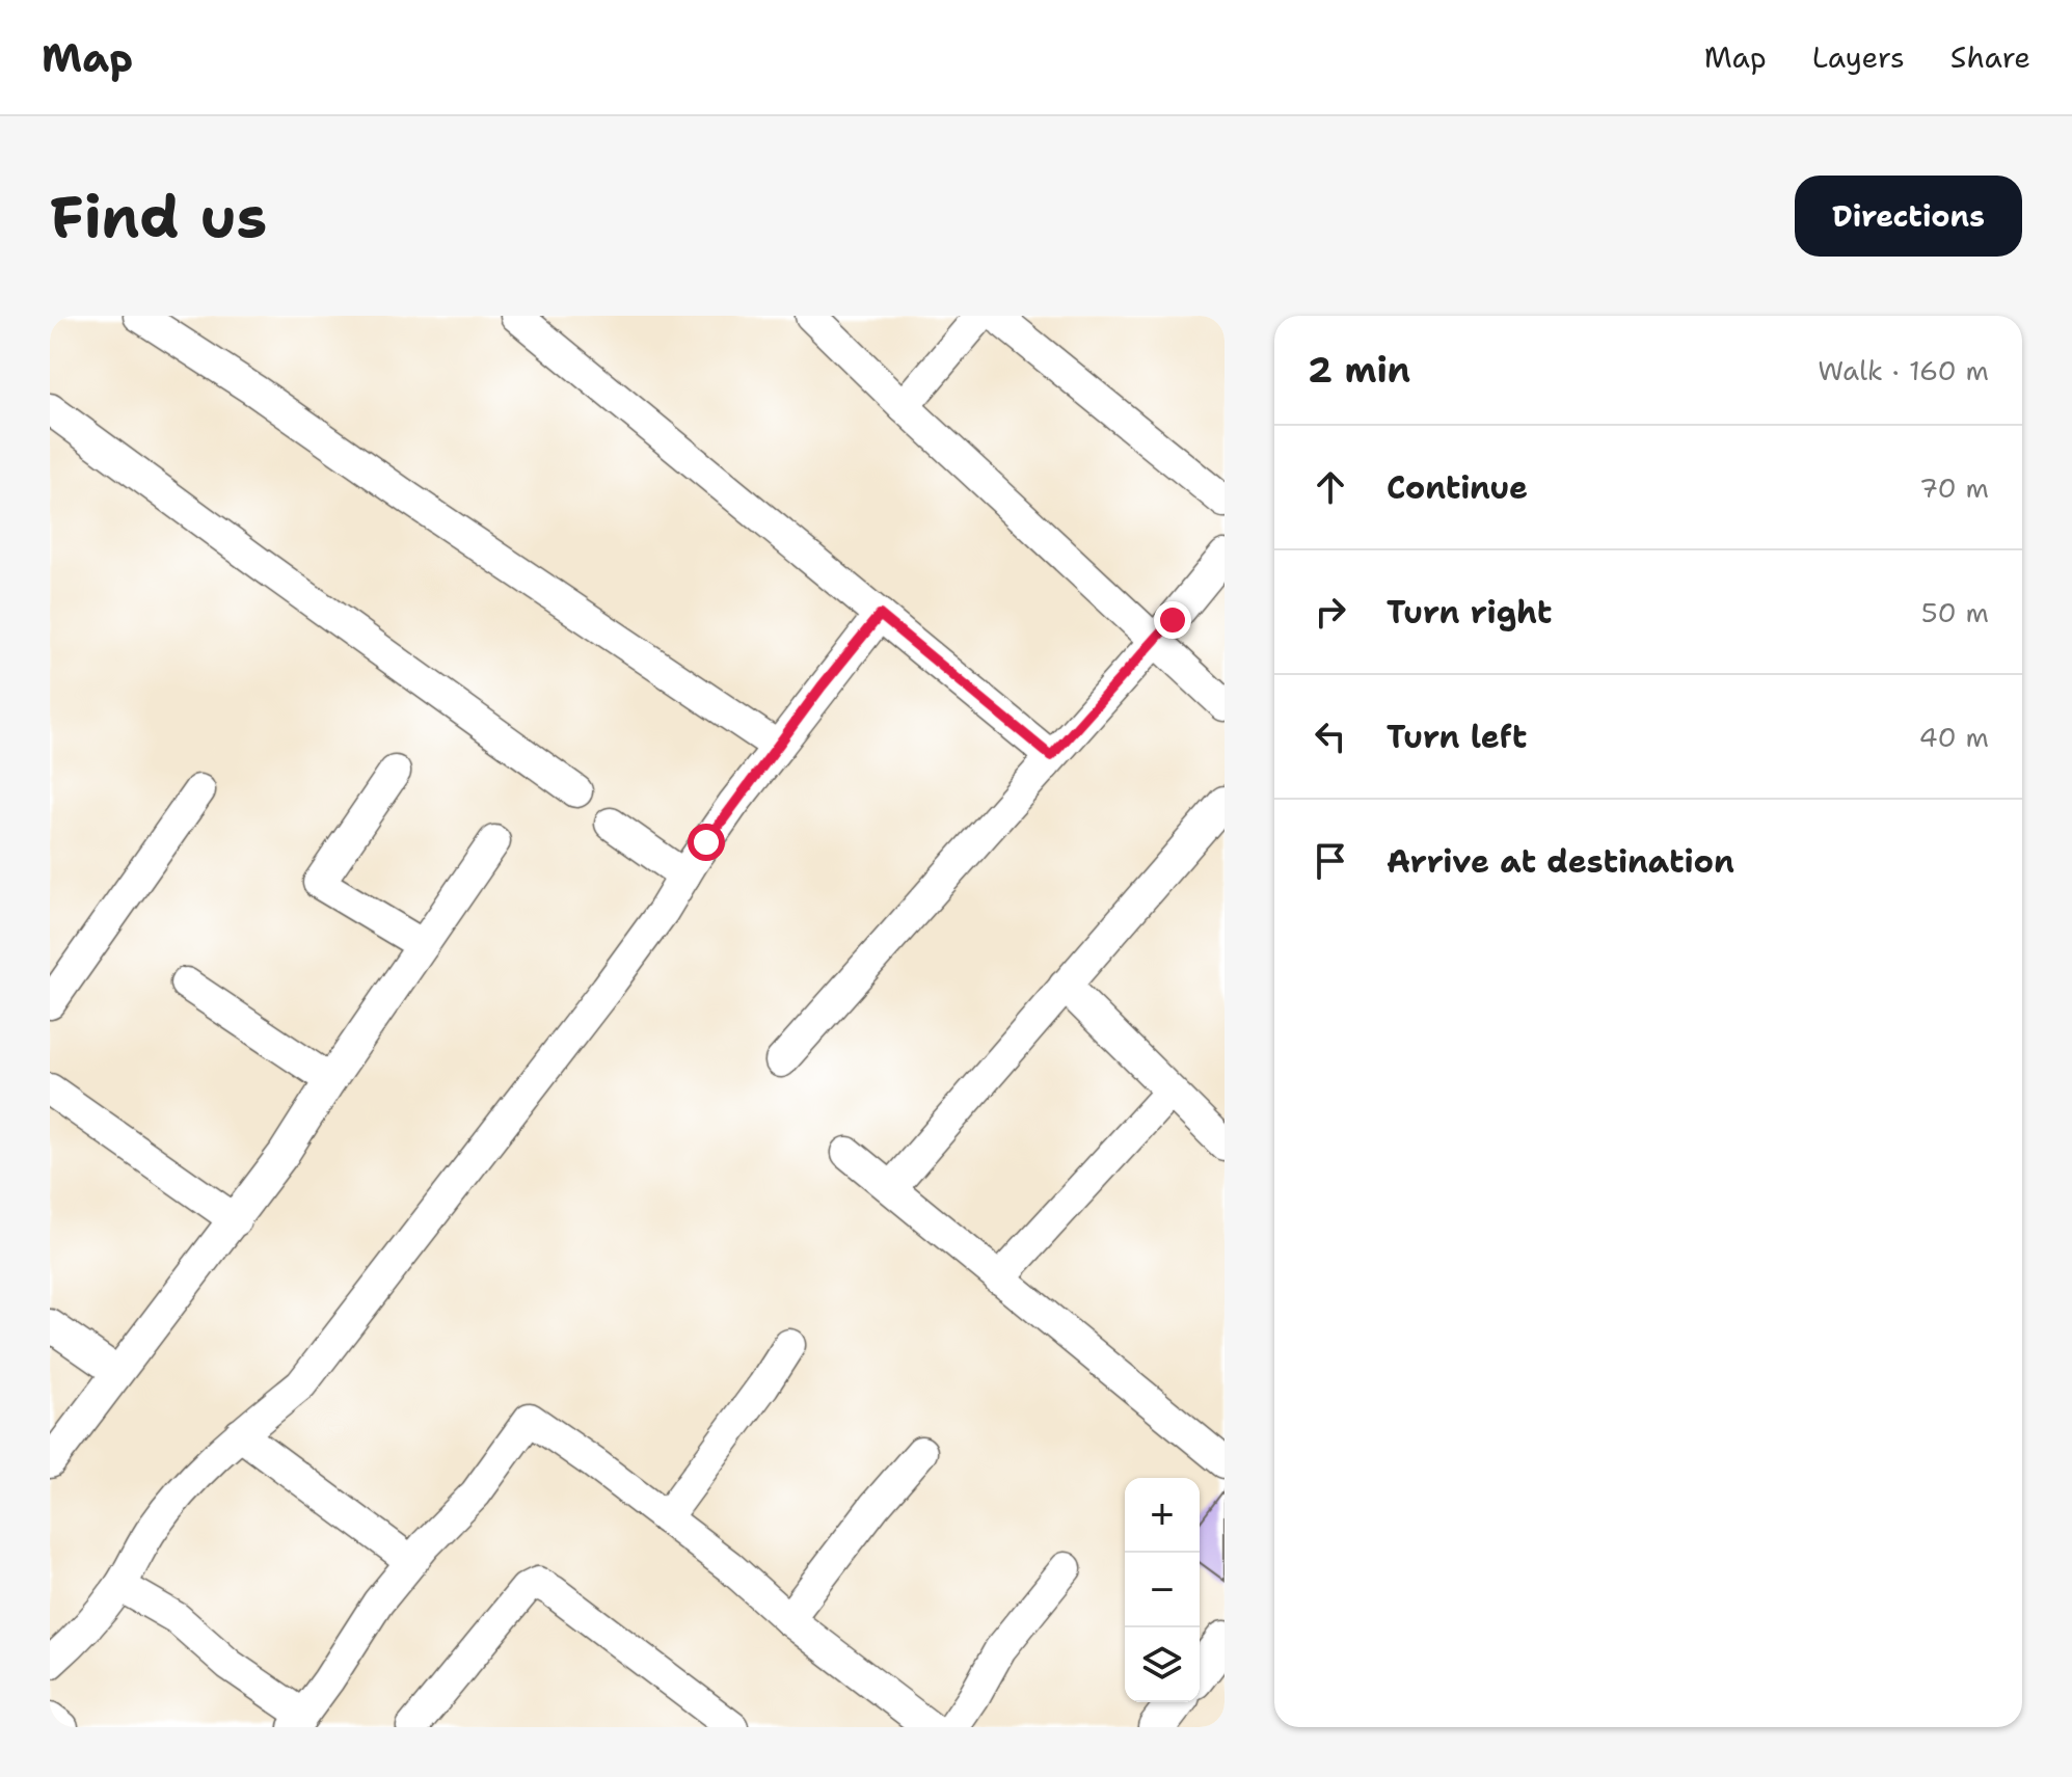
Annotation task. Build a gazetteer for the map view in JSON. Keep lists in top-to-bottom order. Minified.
{"page":{"header":"Map","nav":["Map","Layers","Share"],"buttons":"Directions","title":"Find us","heading":["2 min","Walk · 160 m"],"list":[["Continue","70 m"],["Turn right","50 m"],["Turn left","40 m"],"Arrive at destination"],"map_buttons":["+","−"]}}
